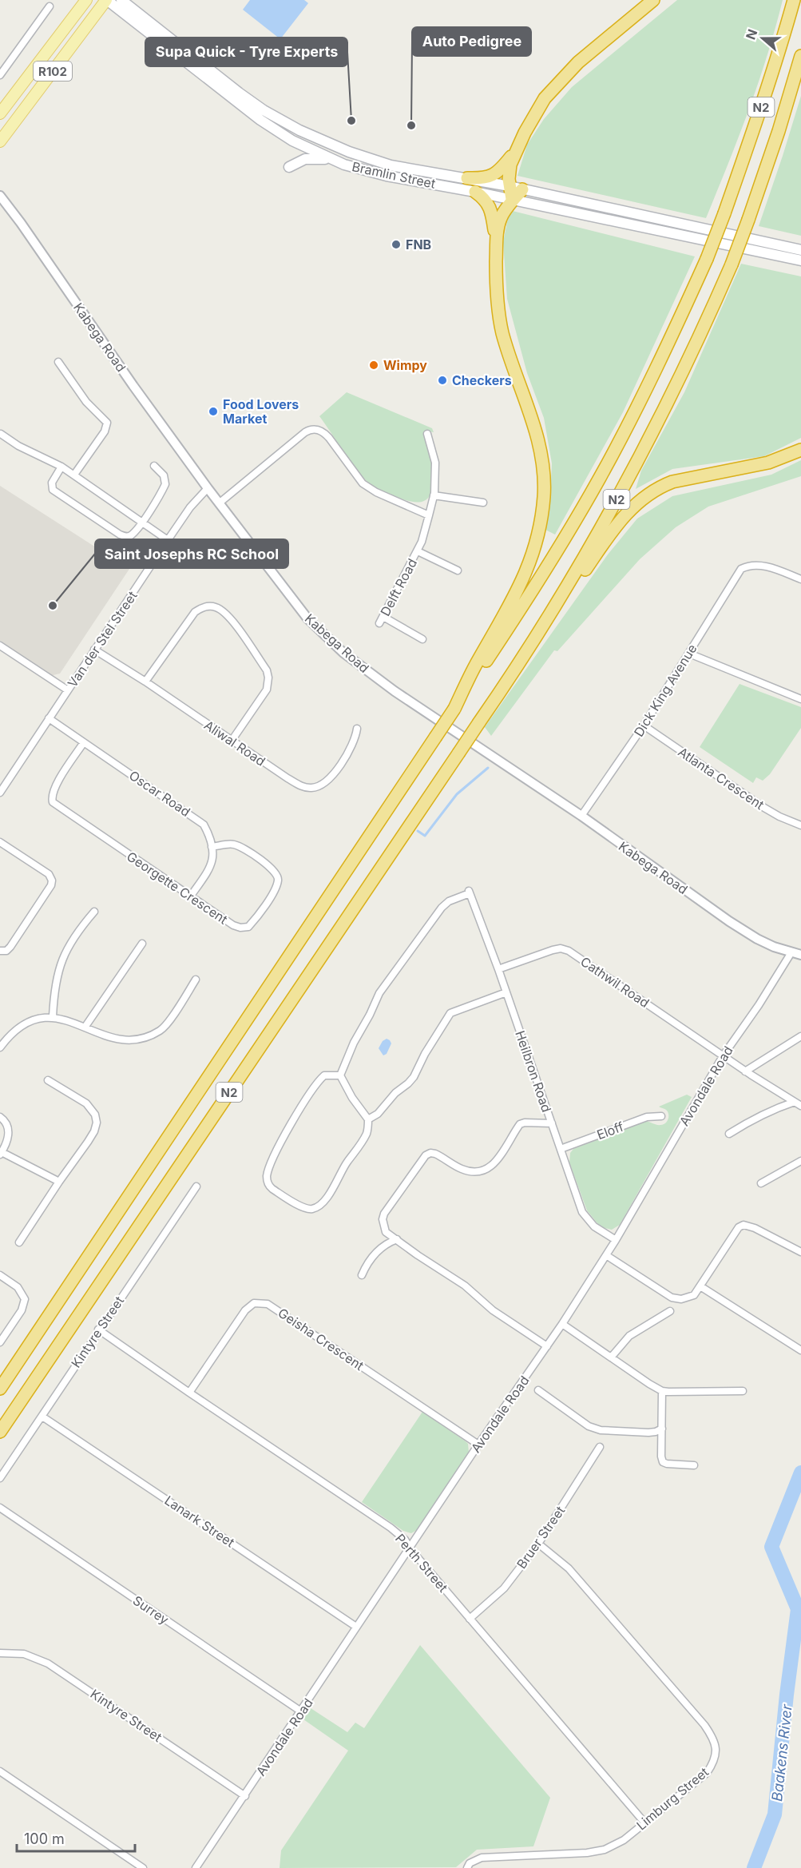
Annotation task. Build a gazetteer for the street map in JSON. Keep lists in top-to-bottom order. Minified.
{"streets":{"highway":["N2"],"main road":["R102","Bramlin Street"],"street":["Kabega Road","Delft Road","Van der Stel Street","Dick King Avenue","Aliwal Road","Atlanta Crescent","Oscar Road","Georgette Crescent","Cathwil Road","Heilbron Road","Avondale Road","Eloff","Kintyre Street","Geisha Crescent","Lanark Street","Bruer Street","Perth Street","Surrey","Limburg Street"]},"crossings":[["R102","Bramlin Street"],["Kabega Road","Van der Stel Street"],["Kabega Road","Dick King Avenue"],["Kabega Road","Avondale Road"],["Van der Stel Street","Aliwal Road"],["Van der Stel Street","Oscar Road"],["Dick King Avenue","Atlanta Crescent"],["Oscar Road","Georgette Crescent"],["Cathwil Road","Heilbron Road"],["Cathwil Road","Avondale Road"],["Heilbron Road","Avondale Road"],["Heilbron Road","Eloff"],["Avondale Road","Kintyre Street"],["Avondale Road","Geisha Crescent"],["Avondale Road","Lanark Street"],["Avondale Road","Perth Street"],["Avondale Road","Surrey"],["Kintyre Street","Lanark Street"],["Kintyre Street","Perth Street"],["Geisha Crescent","Perth Street"],["Bruer Street","Perth Street"],["Bruer Street","Limburg Street"],["Perth Street","Limburg Street"]],"water":["Baakens River"],"places":["Supa Quick - Tyre Experts","Auto Pedigree","FNB","Wimpy","Checkers","Food Lovers Market","Saint Josephs RC School"],"scale_bar":"100 m","north":"left"}
